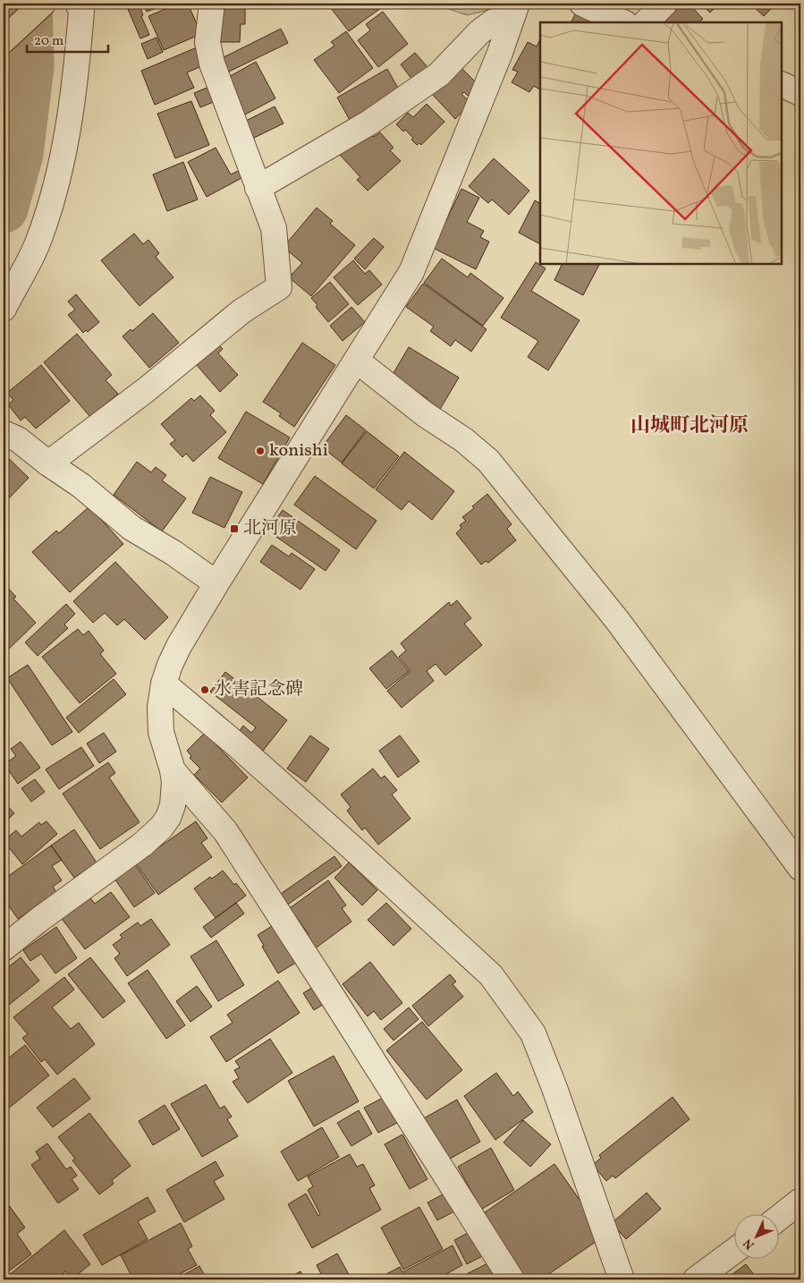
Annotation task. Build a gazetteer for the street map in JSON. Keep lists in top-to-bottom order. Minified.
{"districts":["山城町北河原"],"places":{"other":["konishi","水害記念碑"],"transit":["北河原"]},"scale_bar":"20 m","north":"bottom left"}
